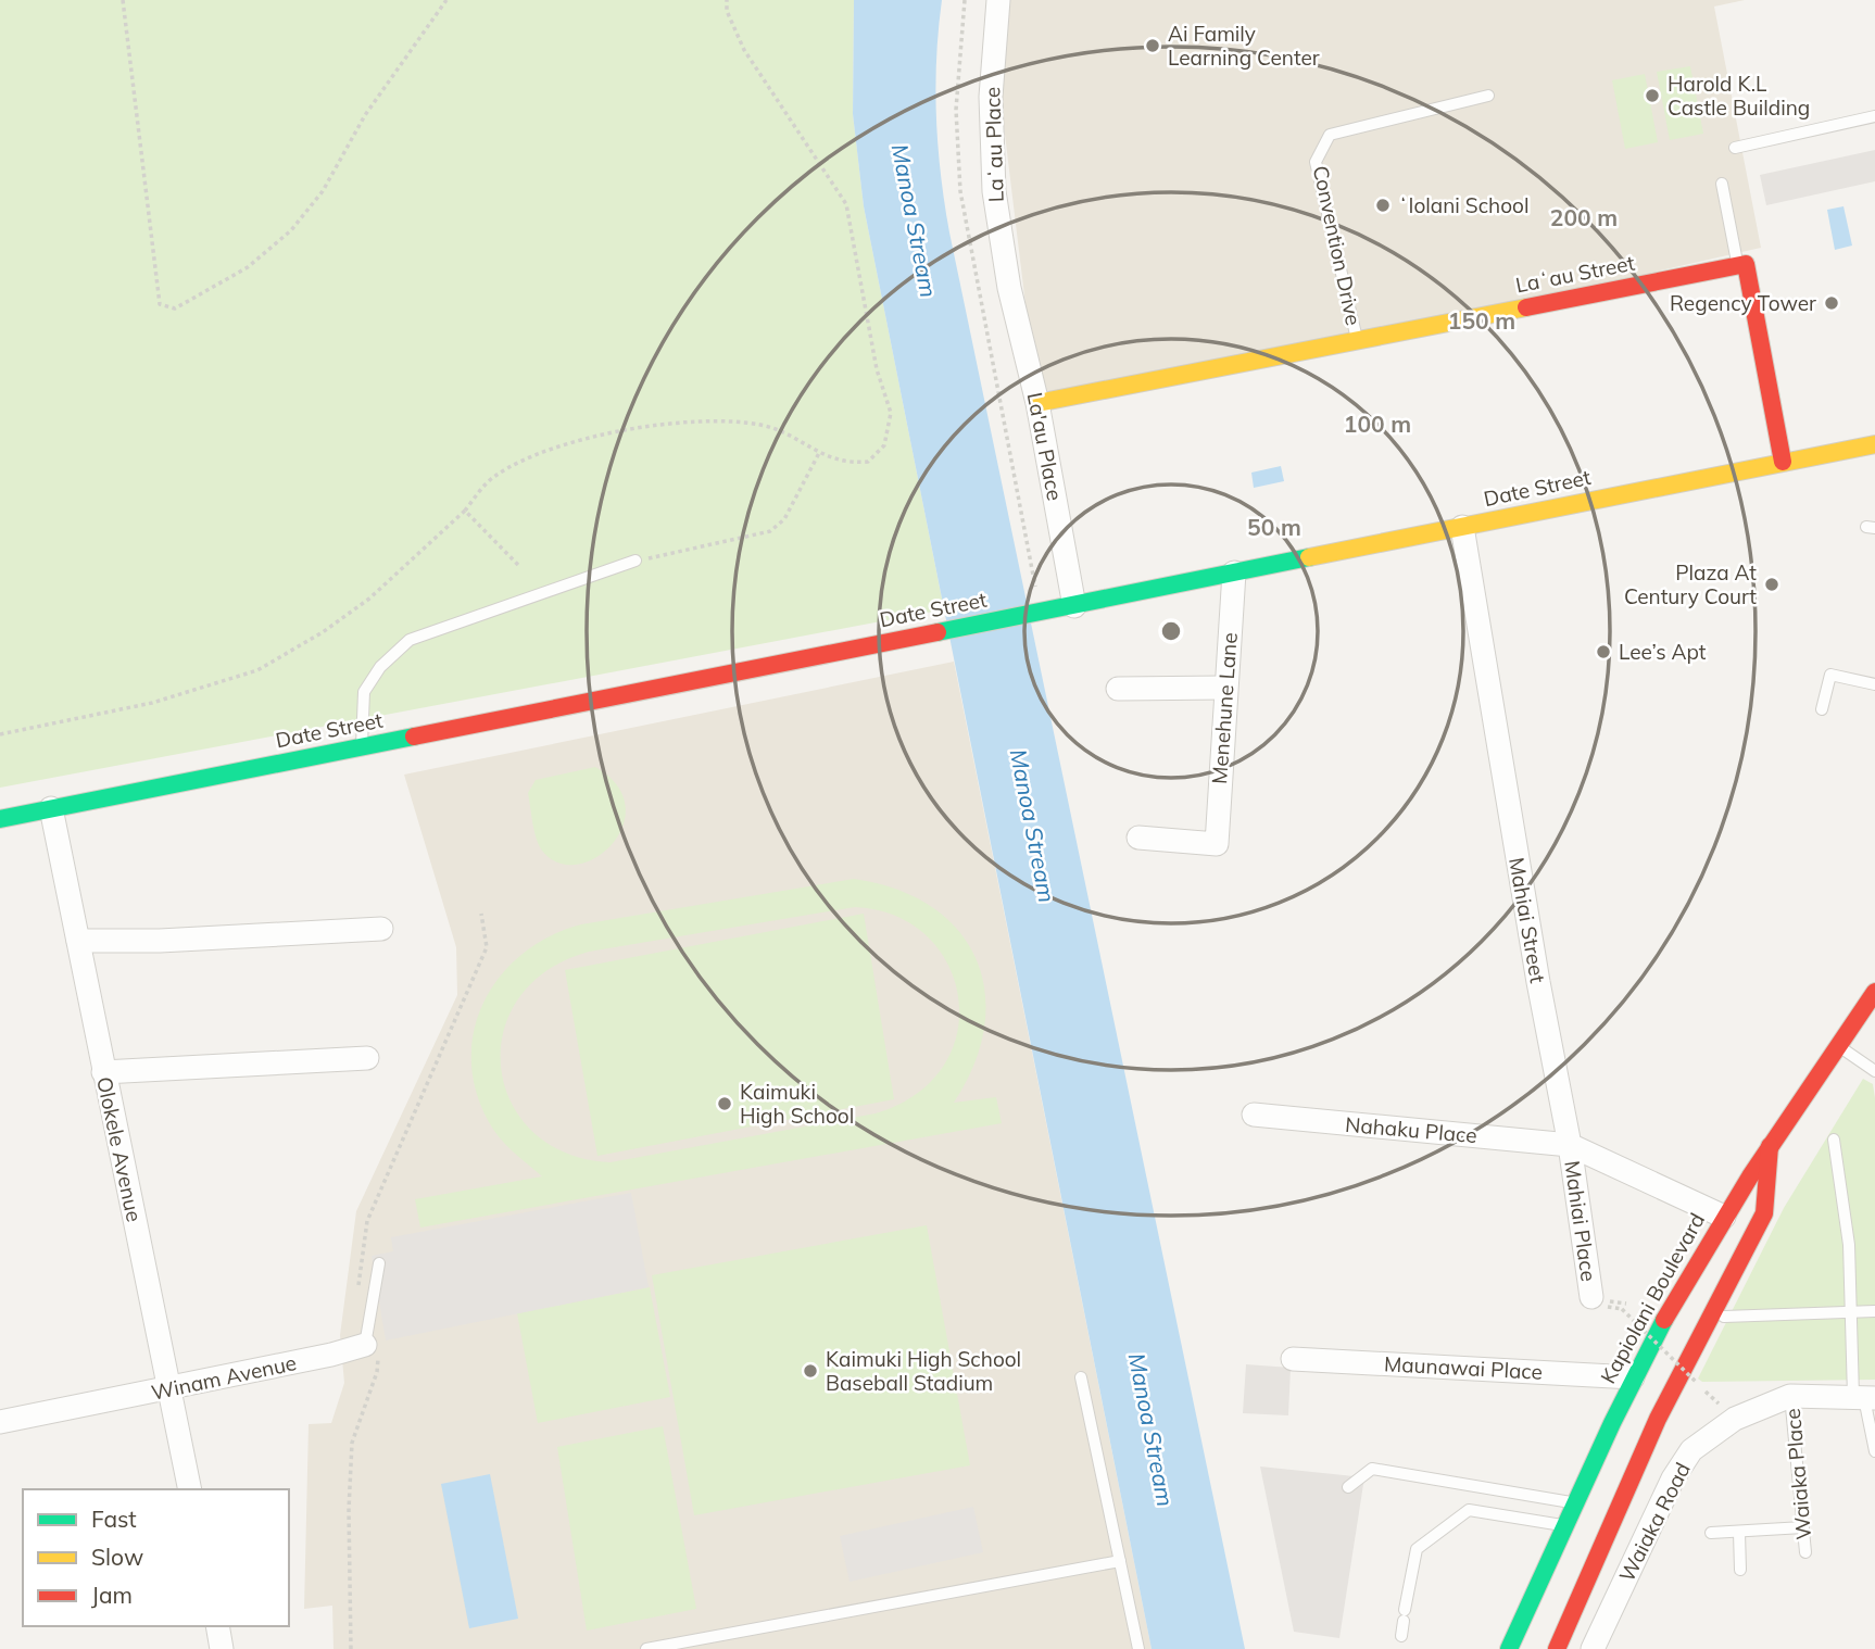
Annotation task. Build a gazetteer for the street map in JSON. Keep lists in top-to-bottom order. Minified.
{"streets":{"main road":["Laʻau Street","Date Street","Kapiolani Boulevard"],"street":["Laʻau Place","La'au Place","Menehune Lane","Mahiai Street","Nahaku Place","Olokele Avenue","Mahiai Place","Maunawai Place","Winam Avenue","Waiaka Road"],"lane":["Convention Drive","Waiaka Place"]},"crossings":[["Laʻau Place","La'au Place"],["Convention Drive","Laʻau Street"],["Laʻau Street","La'au Place"],["La'au Place","Date Street"],["Date Street","Menehune Lane"],["Date Street","Mahiai Street"],["Date Street","Olokele Avenue"],["Mahiai Street","Nahaku Place"],["Mahiai Street","Mahiai Place"],["Nahaku Place","Mahiai Place"],["Olokele Avenue","Winam Avenue"],["Kapiolani Boulevard","Maunawai Place"],["Waiaka Place","Waiaka Road"]],"water":["Manoa Stream"],"places":["Ai Family Learning Center","Harold K.L Castle Building","ʻIolani School","Regency Tower","Plaza At Century Court","Lee’s Apt","Kaimuki High School","Kaimuki High School Baseball Stadium"],"legend":["Fast","Slow","Jam"],"rings":["200 m","150 m","100 m","50 m"]}
